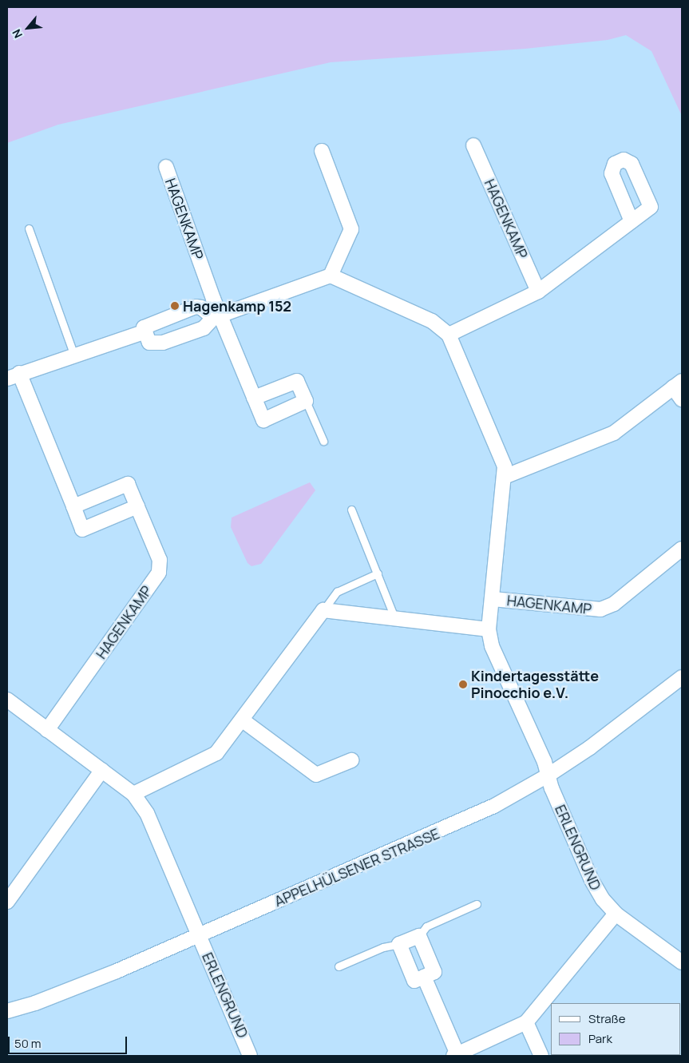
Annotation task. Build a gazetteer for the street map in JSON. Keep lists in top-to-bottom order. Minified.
{"streets":{"street":["HAGENKAMP","ERLENGRUND","APPELHÜLSENER STRASSE"]},"crossings":[["HAGENKAMP","ERLENGRUND"],["HAGENKAMP","APPELHÜLSENER STRASSE"],["ERLENGRUND","APPELHÜLSENER STRASSE"]],"places":["Hagenkamp 152","Kindertagesstätte Pinocchio e.V."],"legend":["Straße","Park"],"scale_bar":"50 m","north":"bottom left"}
